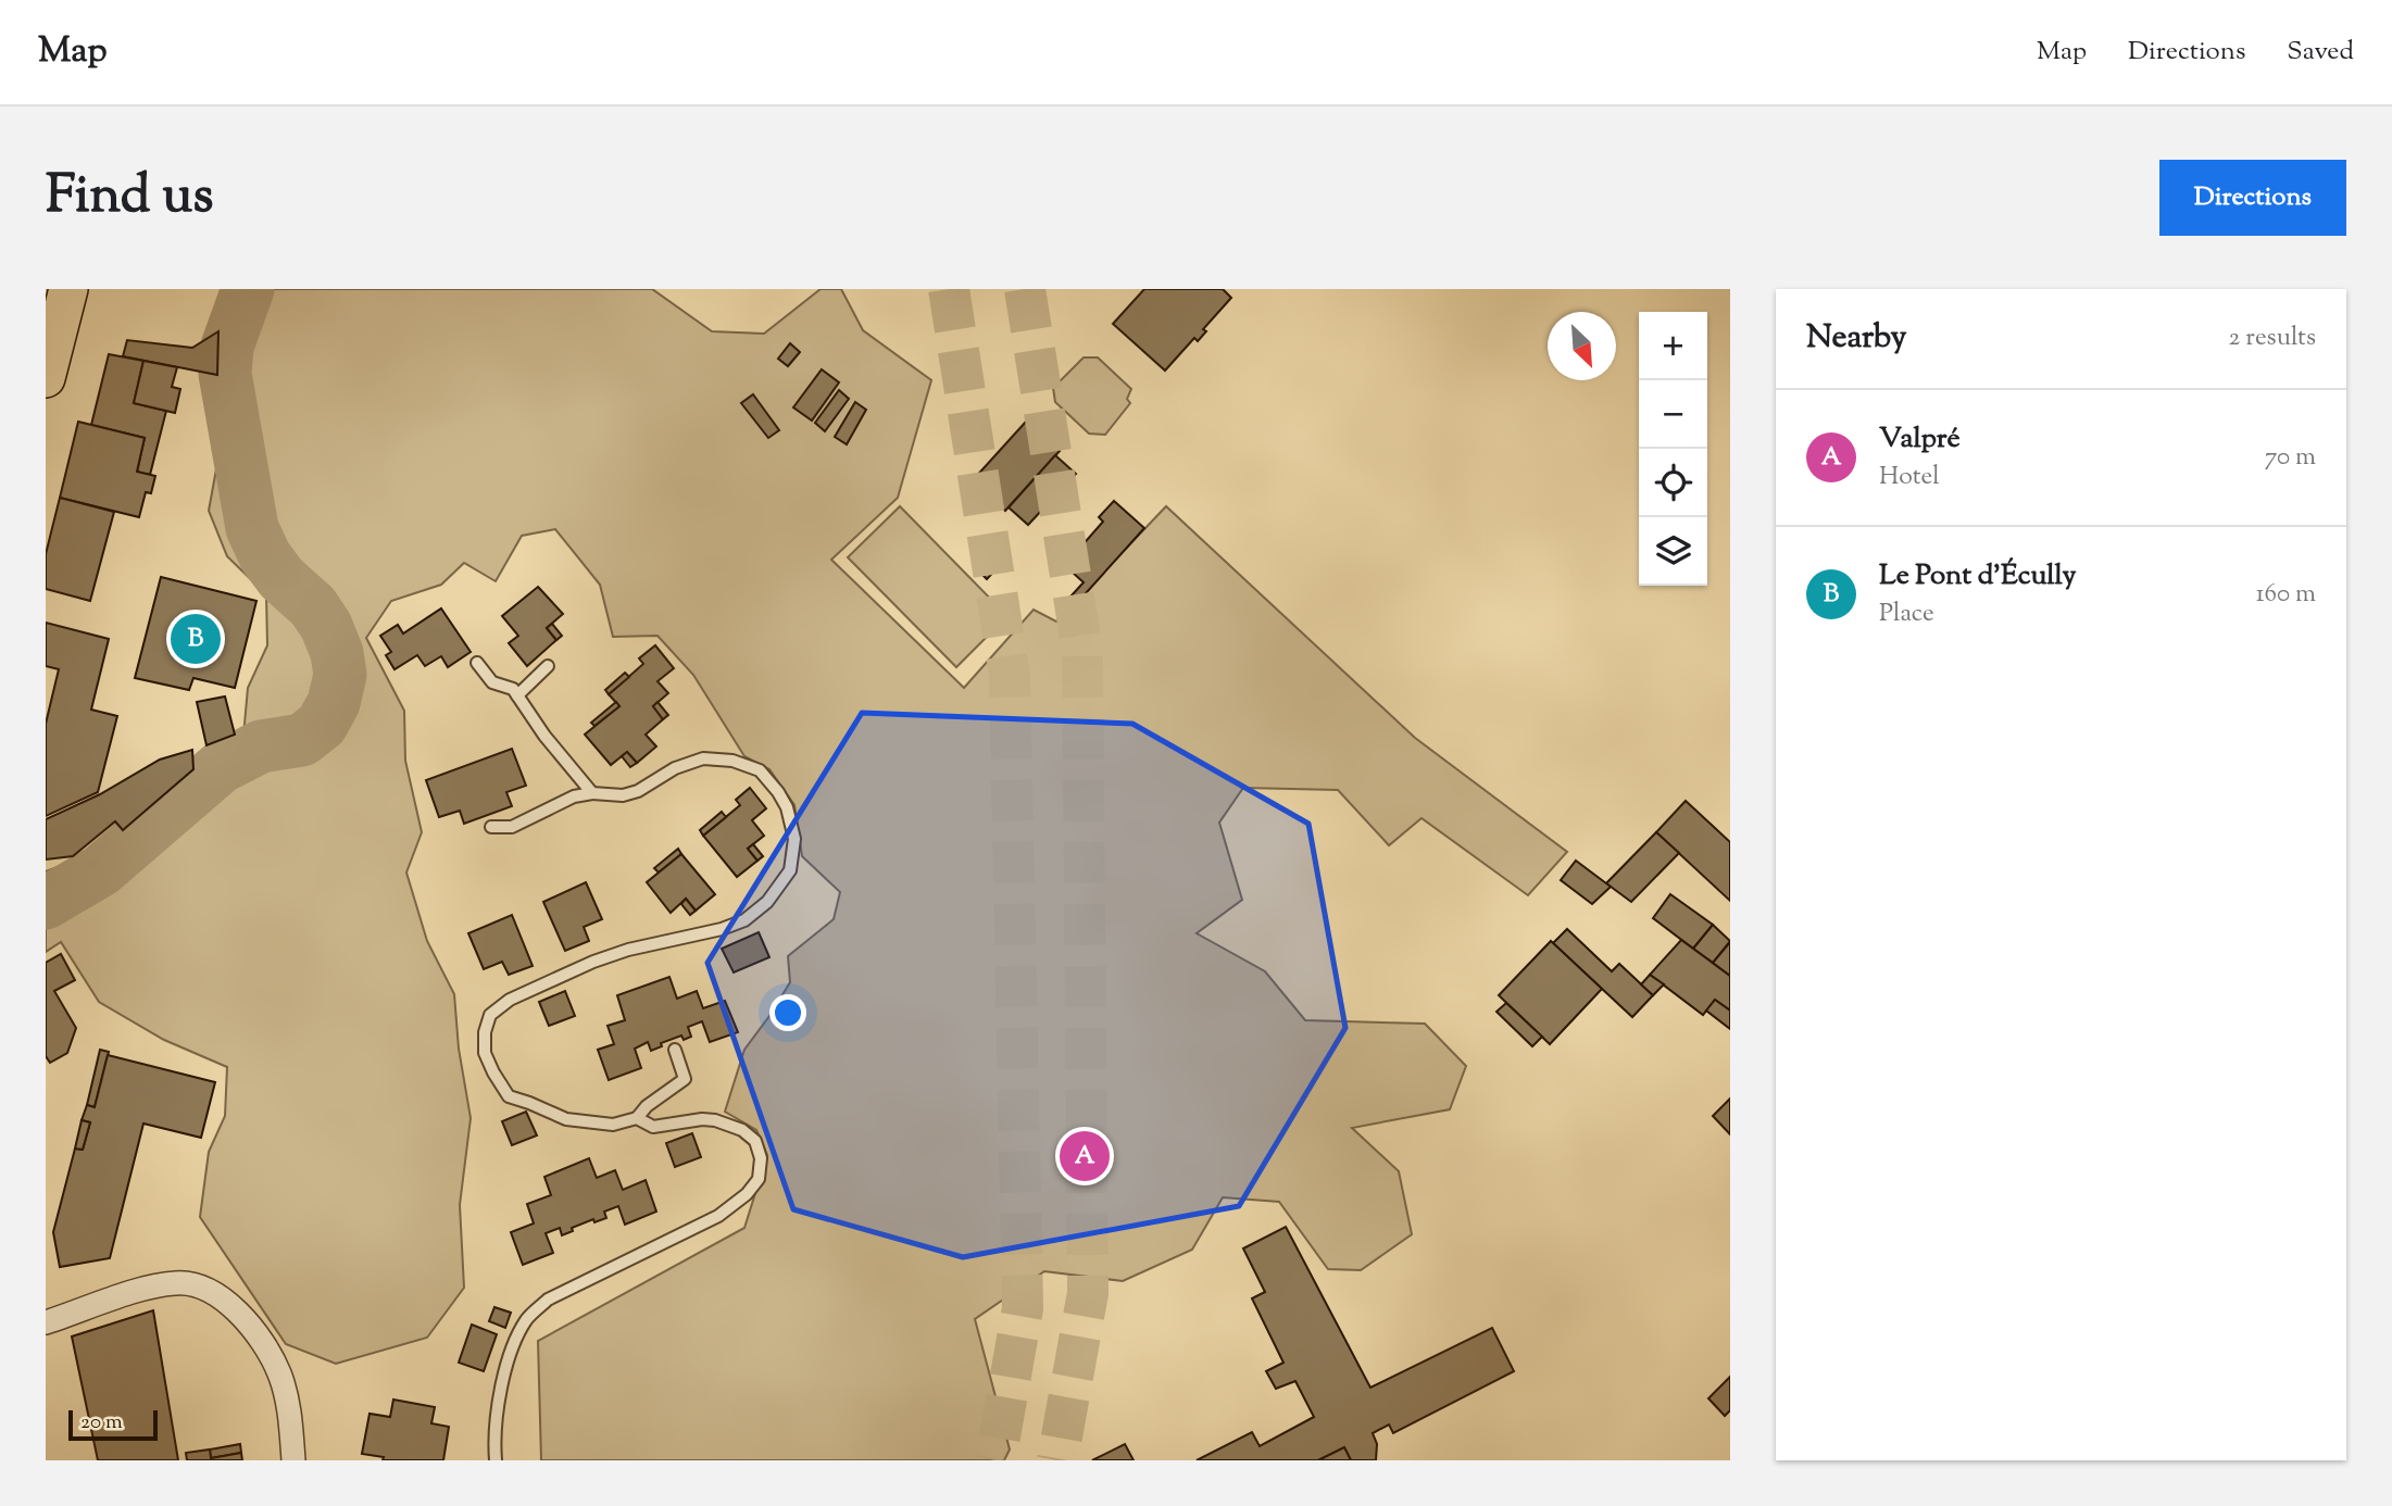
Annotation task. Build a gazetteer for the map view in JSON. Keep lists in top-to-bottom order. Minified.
{"scale_bar":"20 m","north":"bottom right","page":{"header":"Map","nav":["Map","Directions","Saved"],"title":"Find us","buttons":"Directions","heading":["Nearby","2 results"],"map_buttons":["+","−"],"list":[{"mark":"A","name":"Valpré","note":"Hotel","value":"70 m"},{"mark":"B","name":"Le Pont d'Écully","note":"Place","value":"160 m"}],"pins":["B","A"],"scale":"20 m"}}
